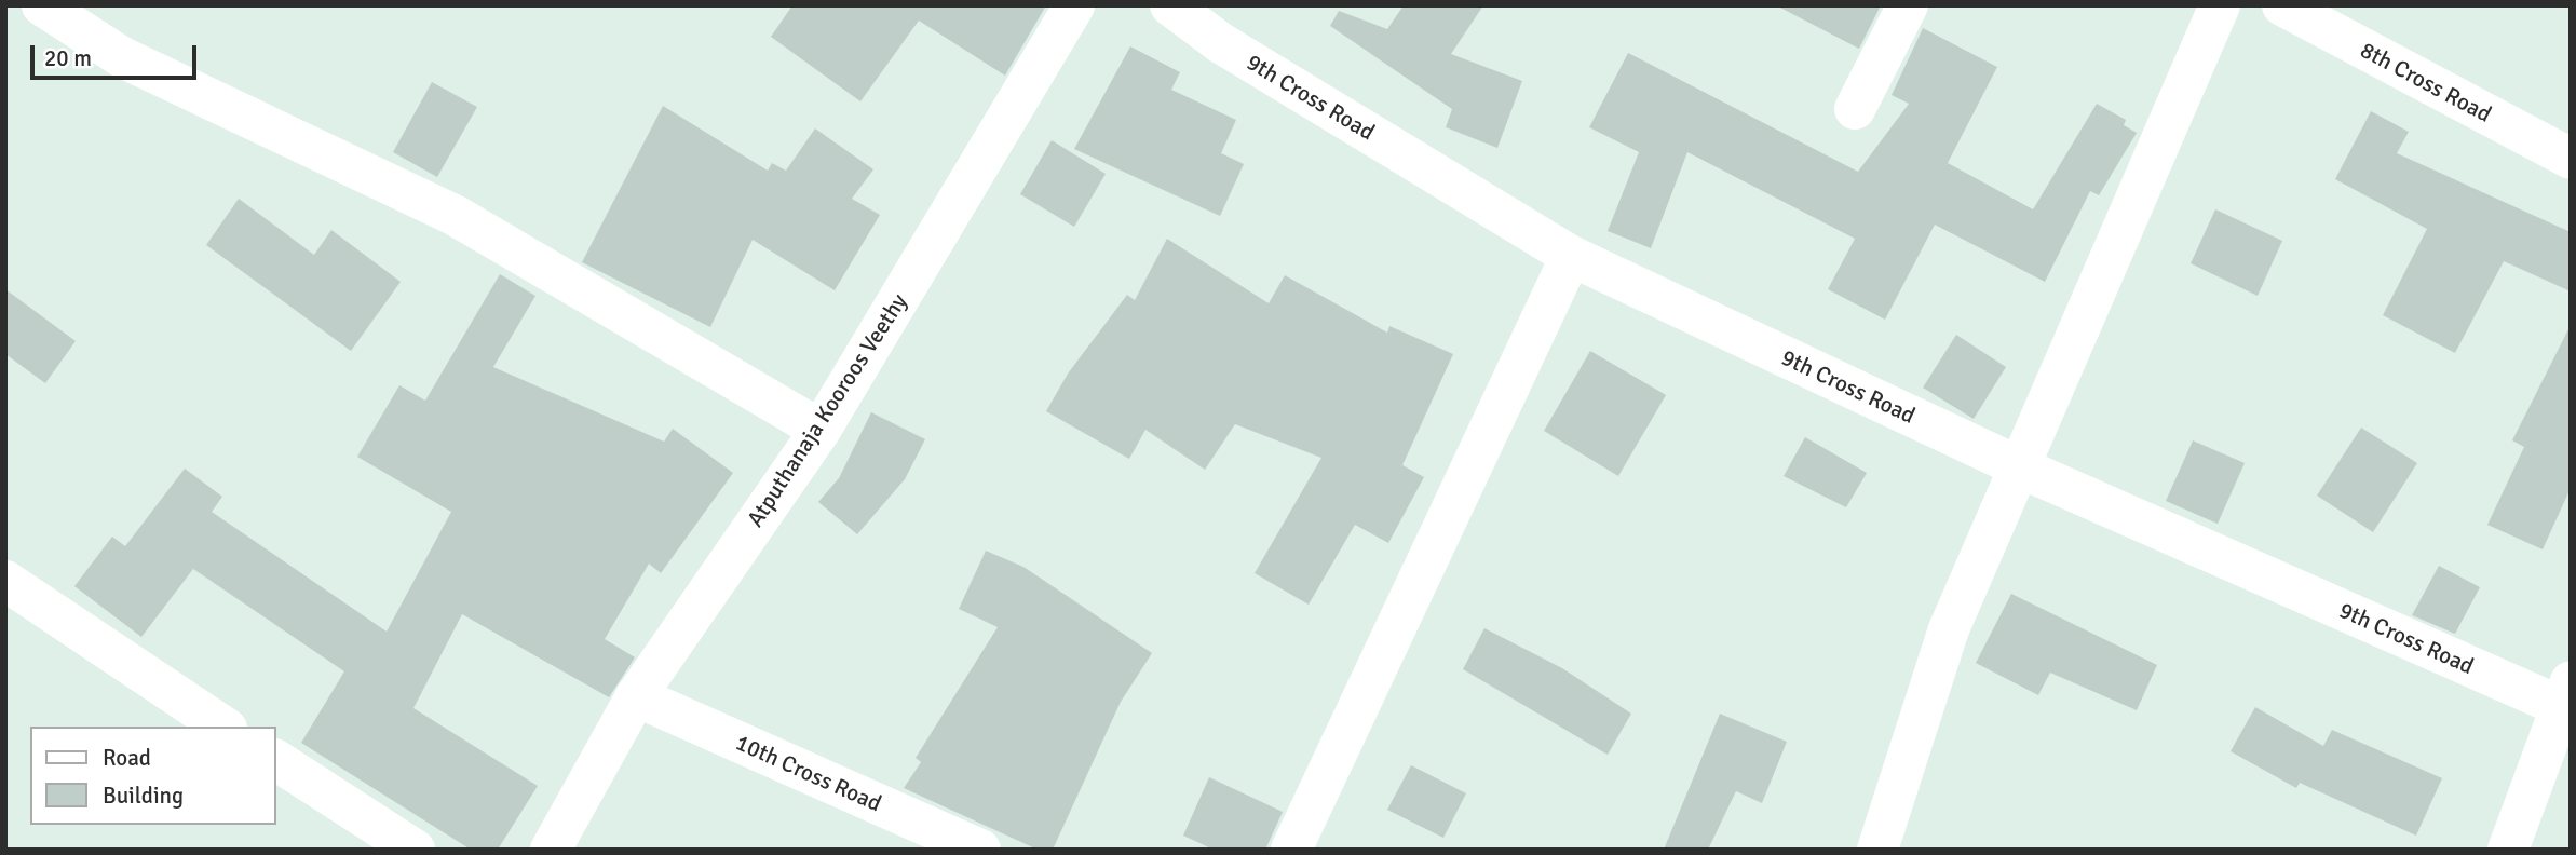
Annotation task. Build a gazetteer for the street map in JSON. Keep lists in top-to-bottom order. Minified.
{"streets":{"street":["8th Cross Road","9th Cross Road","Atputhanaja Kooroos Veethy","10th Cross Road"]},"crossings":[["Atputhanaja Kooroos Veethy","10th Cross Road"]],"legend":["Road","Building"],"scale_bar":"20 m"}
